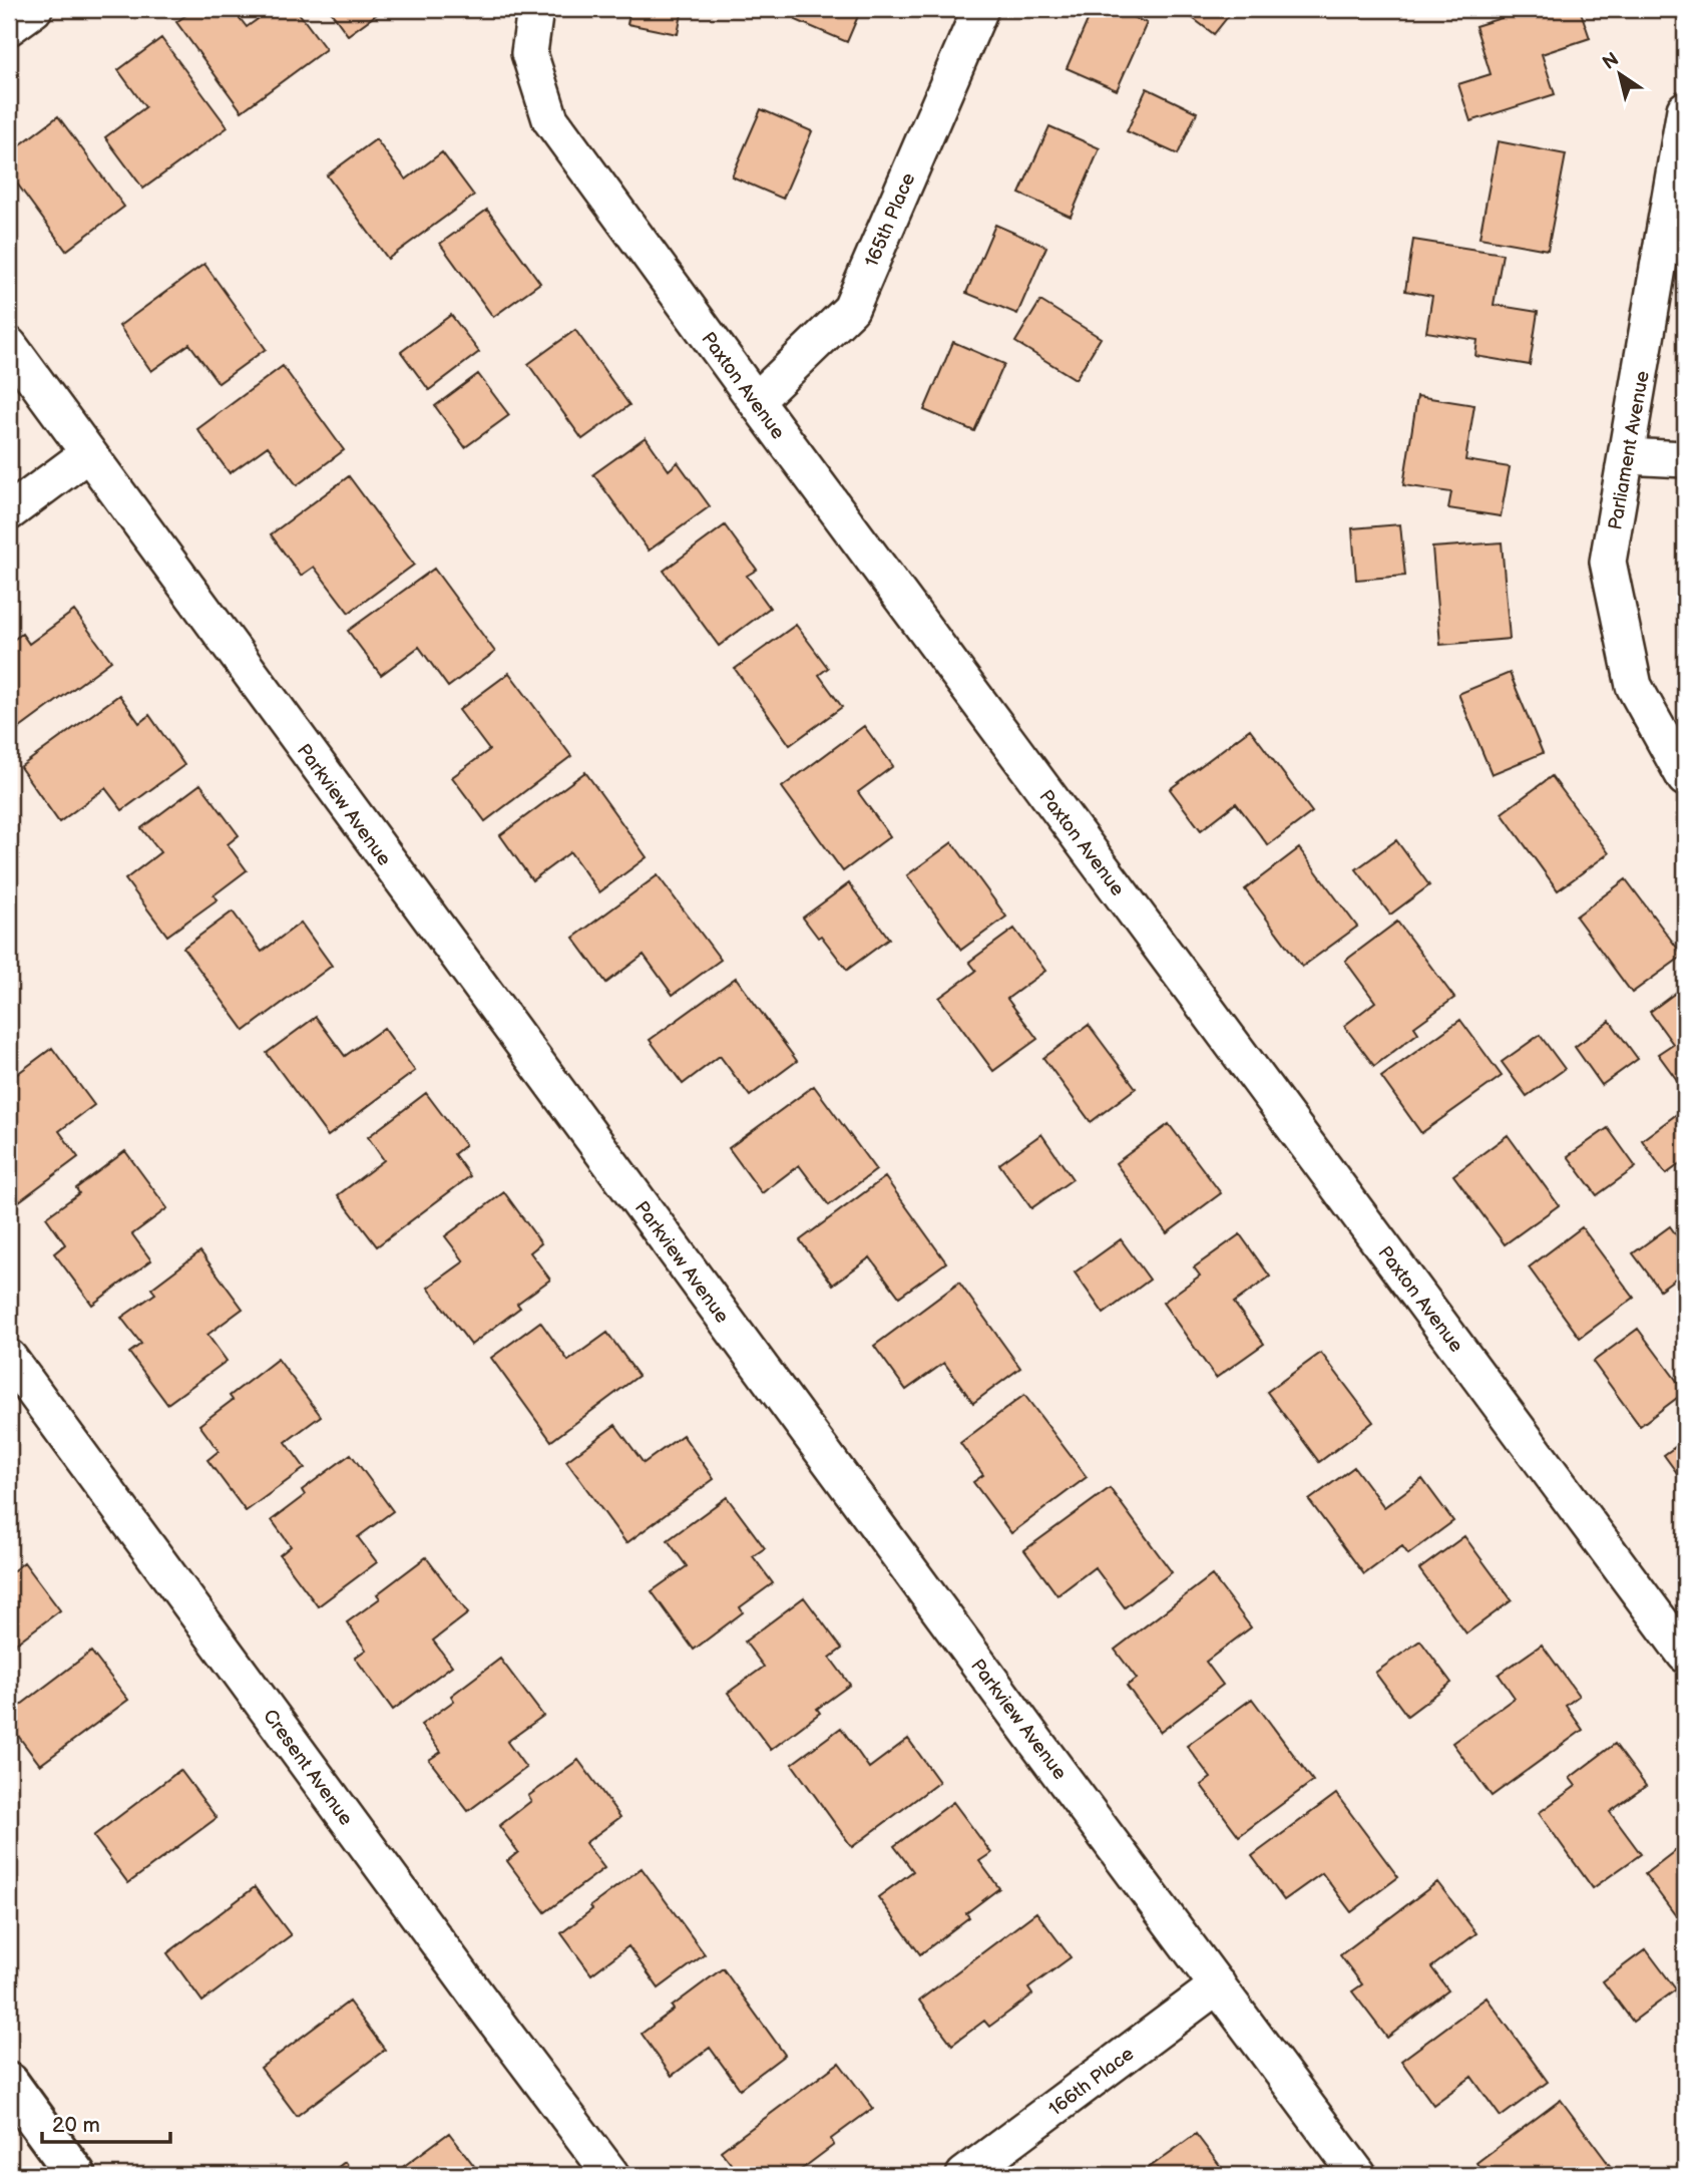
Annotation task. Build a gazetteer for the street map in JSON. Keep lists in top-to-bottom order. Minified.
{"streets":{"street":["165th Place","Paxton Avenue","Parliament Avenue","Parkview Avenue","Cresent Avenue","166th Place"]},"crossings":[["165th Place","Paxton Avenue"],["Parkview Avenue","166th Place"]],"scale_bar":"20 m","north":"top left"}
